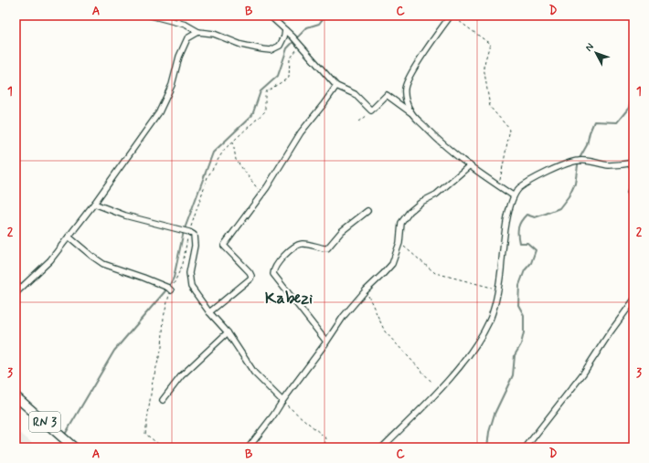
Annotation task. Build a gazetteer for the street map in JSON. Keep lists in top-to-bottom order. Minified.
{"streets":{"highway":["RN 3"]},"districts":["Kabezi"],"north":"top left","grid":{"columns":["A","B","C","D"],"rows":["1","2","3"]}}
